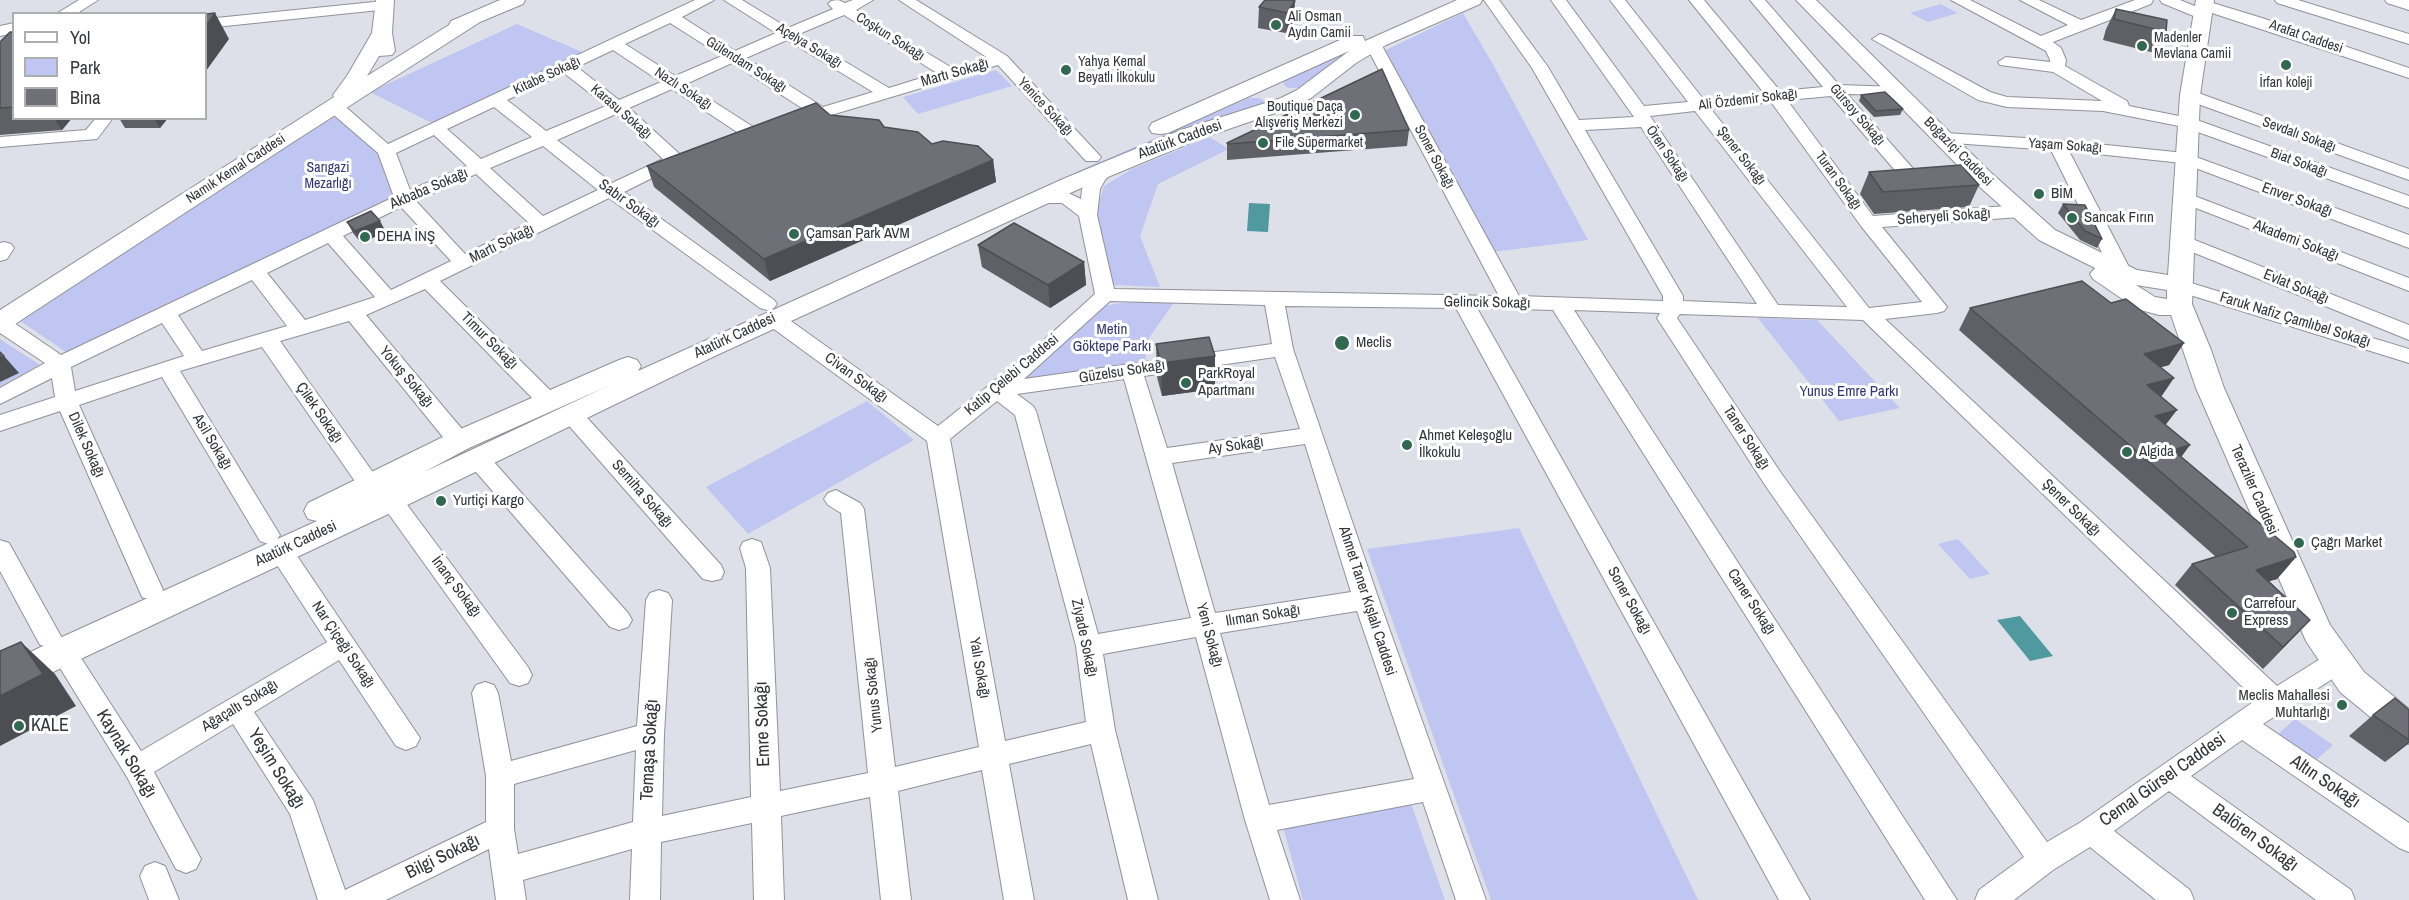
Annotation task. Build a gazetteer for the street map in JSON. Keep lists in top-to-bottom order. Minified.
{"streets":{"main road":["Atatürk Caddesi","Boğaziçi Caddesi","Namık Kemal Caddesi","Teraziler Caddesi"],"street":["Coşkun Sokağı","Arafat Caddesi","Açelya Sokağı","Gülendam Sokağı","Martı Sokağı","Kitabe Sokağı","Nazlı Sokağı","Ali Özdemir Sokağı","Yenice Sokağı","Karasu Sokağı","Gürsoy Sokağı","Sevdalı Sokağı","Yaşam Sokağı","Ören Sokağı","Şener Sokağı","Soner Sokağı","Biat Sokağı","Turan Sokağı","Akbaba Sokağı","Enver Sokağı","Sabır Sokağı","Seheryeli Sokağı","Akademi Sokağı","Evlat Sokağı","Gelincik Sokağı","Faruk Nafiz Çamlıbel Sokağı","Timur Sokağı","Güzelsu Sokağı","Katip Çelebi Caddesi","Yokuş Sokağı","Civan Sokağı","Çilek Sokağı","Taner Sokağı","Asil Sokağı","Dilek Sokağı","Ay Sokağı","Semiha Sokağı","İnanç Sokağı","Ahmet Taner Kışlalı Caddesi","Caner Sokağı","Ilıman Sokağı","Yeni Sokağı","Ziyade Sokağı","Nar Çiçeği Sokağı","Yalı Sokağı","Yunus Sokağı","Ağaçaltı Sokağı","Emre Sokağı","Temaşa Sokağı","Kaynak Sokağı","Yeşim Sokağı","Cemal Gürsel Caddesi","Altın Sokağı","Balören Sokağı","Bilgi Sokağı"]},"crossings":[["Coşkun Sokağı","Martı Sokağı"],["Coşkun Sokağı","Akbaba Sokağı"],["Arafat Caddesi","Teraziler Caddesi"],["Açelya Sokağı","Martı Sokağı"],["Açelya Sokağı","Akbaba Sokağı"],["Gülendam Sokağı","Martı Sokağı"],["Gülendam Sokağı","Kitabe Sokağı"],["Gülendam Sokağı","Akbaba Sokağı"],["Martı Sokağı","Nazlı Sokağı"],["Martı Sokağı","Yenice Sokağı"],["Martı Sokağı","Karasu Sokağı"],["Martı Sokağı","Sabır Sokağı"],["Martı Sokağı","Timur Sokağı"],["Martı Sokağı","Yokuş Sokağı"],["Martı Sokağı","Çilek Sokağı"],["Martı Sokağı","Asil Sokağı"],["Martı Sokağı","Dilek Sokağı"],["Kitabe Sokağı","Nazlı Sokağı"],["Kitabe Sokağı","Karasu Sokağı"],["Kitabe Sokağı","Sabır Sokağı"],["Nazlı Sokağı","Akbaba Sokağı"],["Ali Özdemir Sokağı","Gürsoy Sokağı"],["Ali Özdemir Sokağı","Boğaziçi Caddesi"],["Ali Özdemir Sokağı","Ören Sokağı"],["Ali Özdemir Sokağı","Şener Sokağı"],["Ali Özdemir Sokağı","Turan Sokağı"],["Ali Özdemir Sokağı","Taner Sokağı"],["Yenice Sokağı","Atatürk Caddesi"],["Karasu Sokağı","Akbaba Sokağı"],["Gürsoy Sokağı","Boğaziçi Caddesi"],["Sevdalı Sokağı","Teraziler Caddesi"],["Atatürk Caddesi","Soner Sokağı"],["Atatürk Caddesi","Sabır Sokağı"],["Atatürk Caddesi","Timur Sokağı"],["Atatürk Caddesi","Yokuş Sokağı"],["Atatürk Caddesi","Civan Sokağı"],["Atatürk Caddesi","Çilek Sokağı"],["Atatürk Caddesi","Asil Sokağı"],["Atatürk Caddesi","Dilek Sokağı"],["Atatürk Caddesi","Semiha Sokağı"],["Atatürk Caddesi","İnanç Sokağı"],["Atatürk Caddesi","Nar Çiçeği Sokağı"],["Atatürk Caddesi","Kaynak Sokağı"],["Yaşam Sokağı","Boğaziçi Caddesi"],["Yaşam Sokağı","Enver Sokağı"],["Yaşam Sokağı","Teraziler Caddesi"],["Boğaziçi Caddesi","Seheryeli Sokağı"],["Boğaziçi Caddesi","Teraziler Caddesi"],["Ören Sokağı","Gelincik Sokağı"],["Şener Sokağı","Turan Sokağı"],["Şener Sokağı","Gelincik Sokağı"],["Şener Sokağı","Cemal Gürsel Caddesi"],["Soner Sokağı","Gelincik Sokağı"],["Biat Sokağı","Teraziler Caddesi"],["Turan Sokağı","Seheryeli Sokağı"],["Turan Sokağı","Gelincik Sokağı"],["Akbaba Sokağı","Sabır Sokağı"],["Akbaba Sokağı","Dilek Sokağı"],["Enver Sokağı","Teraziler Caddesi"],["Sabır Sokağı","Civan Sokağı"],["Akademi Sokağı","Teraziler Caddesi"],["Evlat Sokağı","Teraziler Caddesi"],["Gelincik Sokağı","Katip Çelebi Caddesi"],["Gelincik Sokağı","Taner Sokağı"],["Gelincik Sokağı","Ahmet Taner Kışlalı Caddesi"],["Gelincik Sokağı","Caner Sokağı"],["Faruk Nafiz Çamlıbel Sokağı","Teraziler Caddesi"],["Timur Sokağı","Semiha Sokağı"],["Güzelsu Sokağı","Katip Çelebi Caddesi"],["Güzelsu Sokağı","Ahmet Taner Kışlalı Caddesi"],["Güzelsu Sokağı","Yeni Sokağı"],["Güzelsu Sokağı","Ziyade Sokağı"],["Katip Çelebi Caddesi","Civan Sokağı"],["Katip Çelebi Caddesi","Ziyade Sokağı"],["Katip Çelebi Caddesi","Yalı Sokağı"],["Civan Sokağı","Yalı Sokağı"],["Çilek Sokağı","İnanç Sokağı"],["Taner Sokağı","Cemal Gürsel Caddesi"],["Asil Sokağı","Nar Çiçeği Sokağı"],["Ay Sokağı","Ahmet Taner Kışlalı Caddesi"],["Ay Sokağı","Yeni Sokağı"],["Teraziler Caddesi","Cemal Gürsel Caddesi"],["Ahmet Taner Kışlalı Caddesi","Ilıman Sokağı"],["Ilıman Sokağı","Yeni Sokağı"],["Ilıman Sokağı","Ziyade Sokağı"],["Nar Çiçeği Sokağı","Ağaçaltı Sokağı"],["Ağaçaltı Sokağı","Kaynak Sokağı"],["Ağaçaltı Sokağı","Yeşim Sokağı"],["Cemal Gürsel Caddesi","Altın Sokağı"],["Cemal Gürsel Caddesi","Balören Sokağı"]],"parks":["Sarıgazi Mezarlığı","Metin Göktepe Parkı","Yunus Emre Parkı"],"places":["Ali Osman Aydın Camii","Madenler Mevlana Camii","İrfan koleji","Yahya Kemal Beyatlı İlkokulu","Boutique Daça Alışveriş Merkezi","File Süpermarket","BİM","Sancak Fırın","Çamsan Park AVM","DEHA İNŞ","Meclis","ParkRoyal Apartmanı","Ahmet Keleşoğlu İlkokulu","Algida","Yurtiçi Kargo","Çağrı Market","Carrefour Express","Meclis Mahallesi Muhtarlığı","KALE"],"legend":["Yol","Park","Bina"]}
